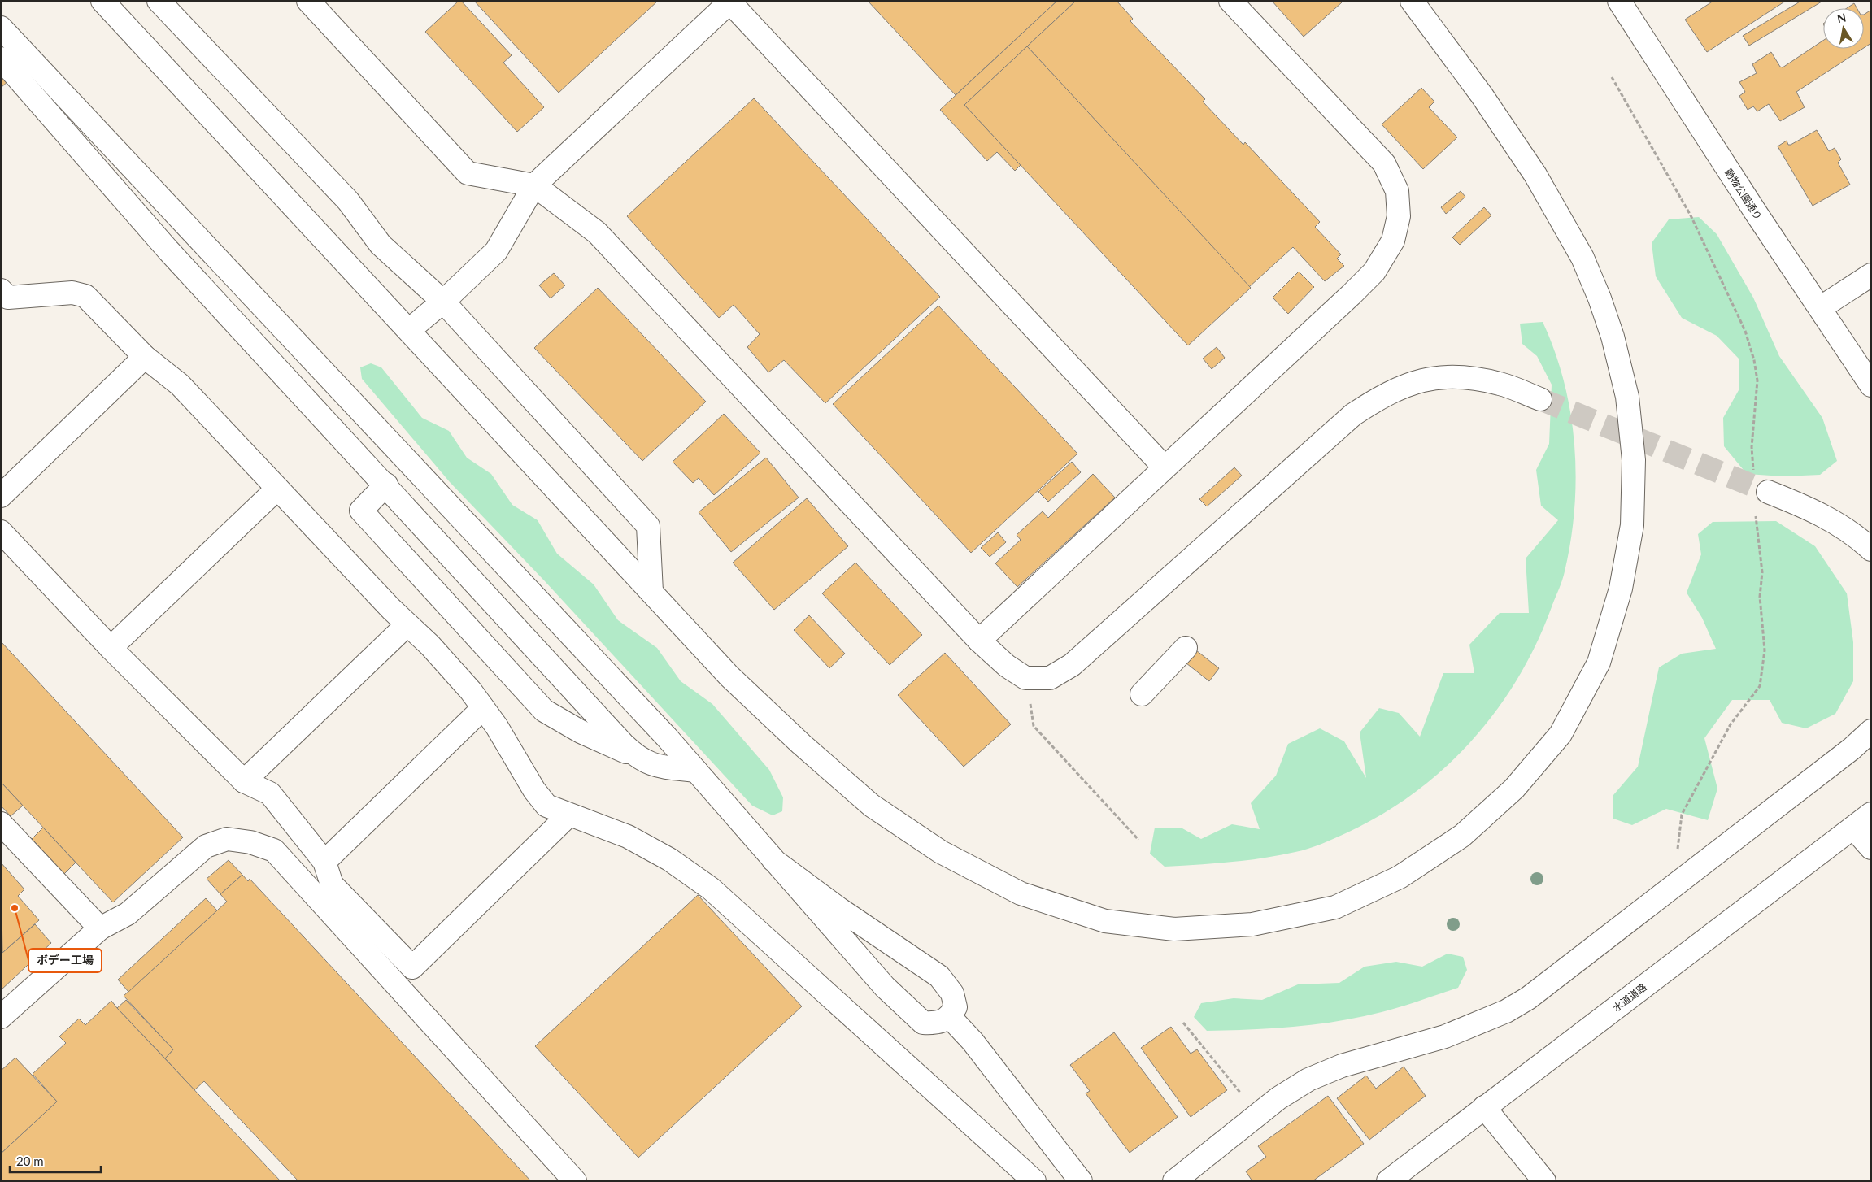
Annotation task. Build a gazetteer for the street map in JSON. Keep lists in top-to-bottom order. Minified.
{"streets":{"street":["動物公園通り","水道道路"]},"places":["ボデー工場"],"scale_bar":"20 m","north":"top"}
